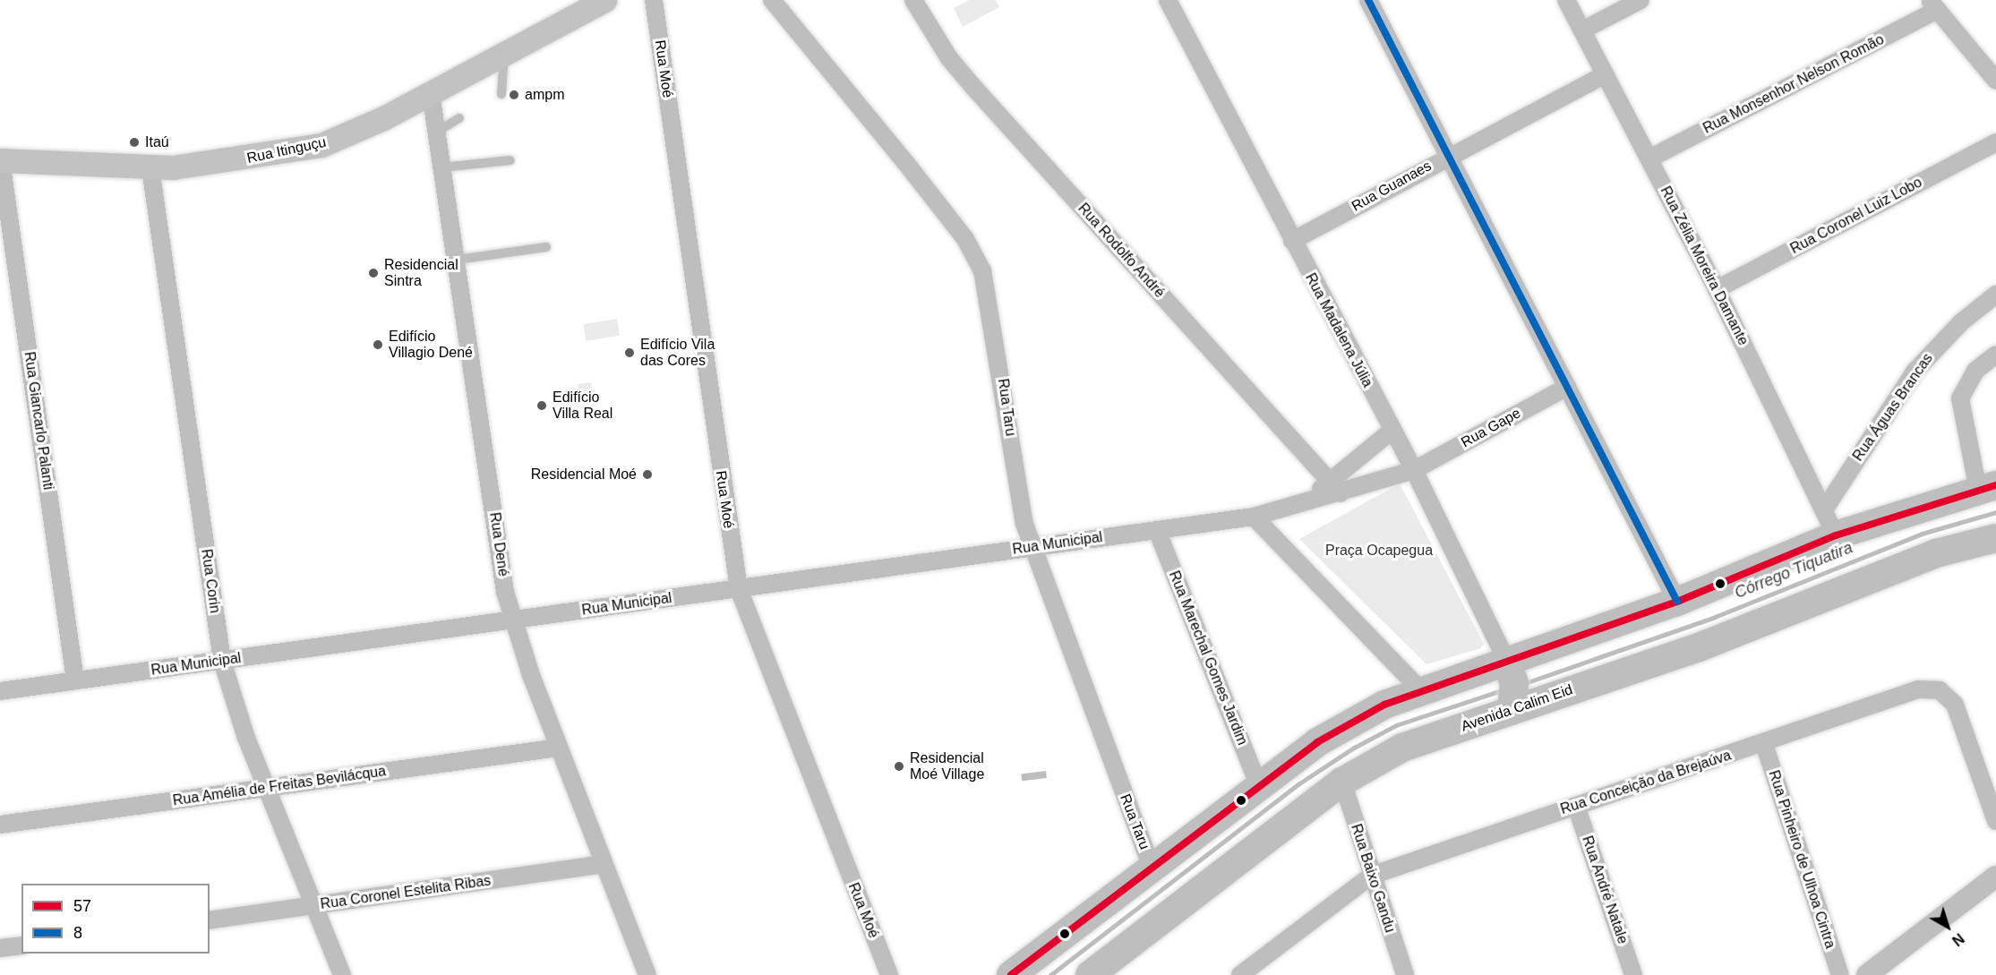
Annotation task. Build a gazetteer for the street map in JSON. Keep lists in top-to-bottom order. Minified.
{"streets":{"main road":["Rua Itinguçu","Avenida Calim Eid"],"street":["Rua Moé","Rua Monsenhor Nelson Romão","Rua Guanaes","Rua Coronel Luiz Lobo","Rua Rodolfo André","Rua Zélia Moreira Damante","Rua Madalena Júlia","Rua Taru","Rua Águas Brancas","Rua Giancarlo Palanti","Rua Gape","Rua Municipal","Rua Dené","Rua Corin","Rua Marechal Gomes Jardim","Rua Conceição da Brejaúva","Rua Amélia de Freitas Bevilácqua","Rua Pinheiro de Ulhoa Cintra","Rua Baixo Gandu","Rua André Natale","Rua Coronel Estelita Ribas"]},"crossings":[["Rua Moé","Rua Municipal"],["Rua Monsenhor Nelson Romão","Rua Zélia Moreira Damante"],["Rua Itinguçu","Rua Giancarlo Palanti"],["Rua Itinguçu","Rua Dené"],["Rua Itinguçu","Rua Corin"],["Rua Guanaes","Rua Zélia Moreira Damante"],["Rua Guanaes","Rua Madalena Júlia"],["Rua Coronel Luiz Lobo","Rua Zélia Moreira Damante"],["Rua Zélia Moreira Damante","Rua Águas Brancas"],["Rua Zélia Moreira Damante","Avenida Calim Eid"],["Rua Madalena Júlia","Rua Gape"],["Rua Madalena Júlia","Avenida Calim Eid"],["Rua Taru","Rua Municipal"],["Rua Taru","Avenida Calim Eid"],["Rua Giancarlo Palanti","Rua Municipal"],["Rua Municipal","Rua Dené"],["Rua Municipal","Rua Corin"],["Rua Municipal","Rua Marechal Gomes Jardim"],["Rua Dené","Rua Amélia de Freitas Bevilácqua"],["Rua Dené","Rua Coronel Estelita Ribas"],["Rua Corin","Rua Amélia de Freitas Bevilácqua"],["Rua Corin","Rua Coronel Estelita Ribas"],["Rua Marechal Gomes Jardim","Avenida Calim Eid"],["Avenida Calim Eid","Rua Baixo Gandu"],["Rua Conceição da Brejaúva","Rua Pinheiro de Ulhoa Cintra"],["Rua Conceição da Brejaúva","Rua Baixo Gandu"],["Rua Conceição da Brejaúva","Rua André Natale"]],"water":["Córrego Tiquatira"],"parks":["Praça Ocapegua"],"places":["ampm","Itaú","Residencial Sintra","Edifício Villagio Dené","Edifício Vila das Cores","Edifício Villa Real","Residencial Moé","Residencial Moé Village"],"lines":["transit line 8","transit line 57"],"legend":["57","8"],"north":"bottom right"}
